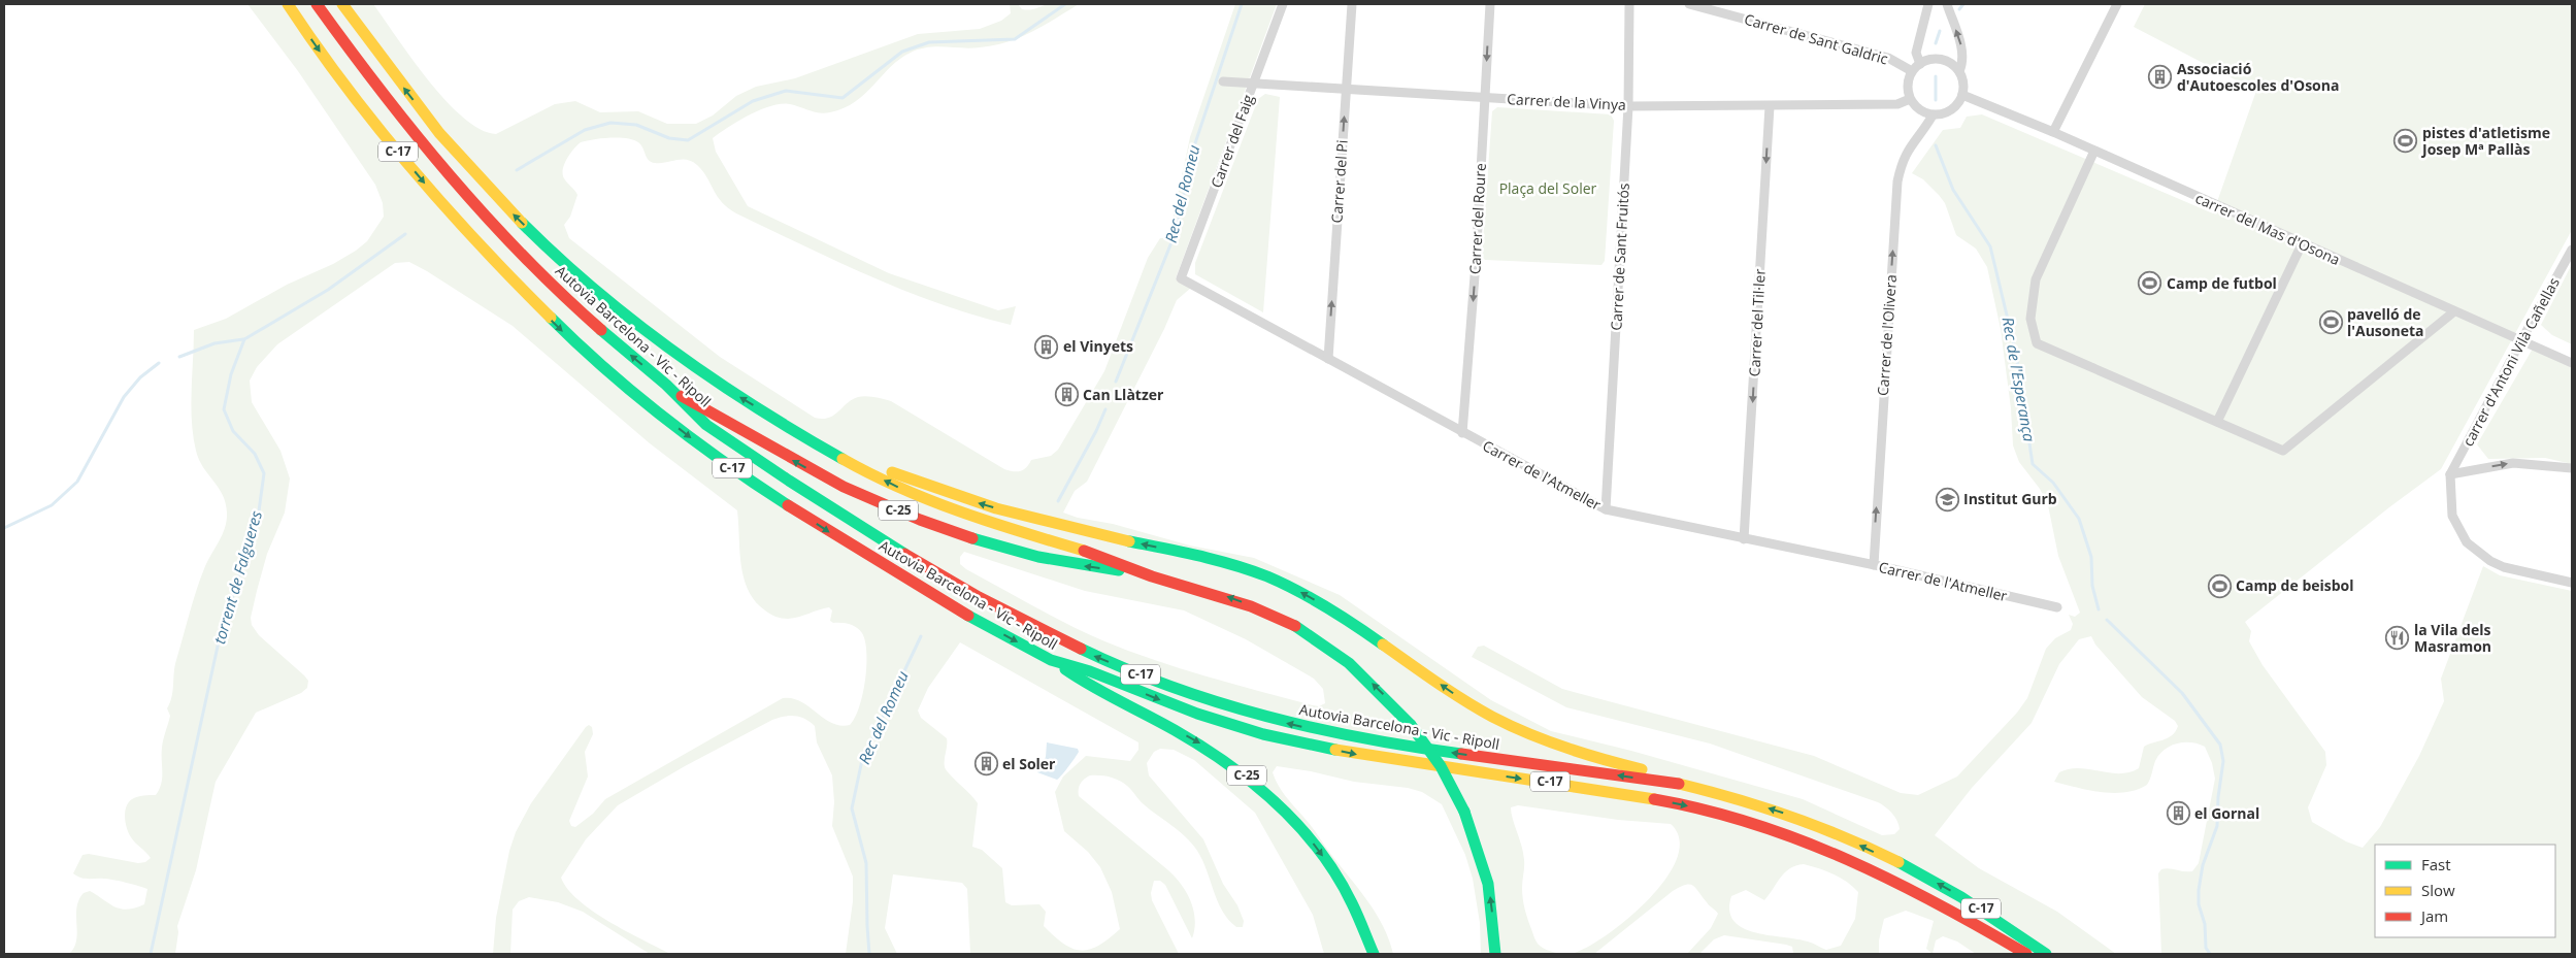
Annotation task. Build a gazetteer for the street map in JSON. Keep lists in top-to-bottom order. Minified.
{"streets":{"highway":["C-17","Autovia Barcelona - Vic - Ripoll","C-25"],"street":["Carrer de Sant Galdric","Carrer de la Vinya","Carrer del Faig","Carrer del Pi","Carrer del Roure","carrer del Mas d'Osona","Carrer de Sant Fruitós","Carrer del Til·ler","Carrer de l'Olivera","carrer d'Antoni Vilà Cañellas","Carrer de l'Atmeller"]},"crossings":[["Carrer de Sant Galdric","Carrer de la Vinya"],["Carrer de Sant Galdric","carrer del Mas d'Osona"],["Carrer de Sant Galdric","Carrer de l'Olivera"],["Carrer de la Vinya","Carrer del Faig"],["Carrer de la Vinya","Carrer del Pi"],["Carrer de la Vinya","Carrer del Roure"],["Carrer de la Vinya","carrer del Mas d'Osona"],["Carrer de la Vinya","Carrer de Sant Fruitós"],["Carrer de la Vinya","Carrer del Til·ler"],["Carrer de la Vinya","Carrer de l'Olivera"],["Carrer del Faig","Carrer de l'Atmeller"],["Carrer del Pi","Carrer de l'Atmeller"],["Carrer del Roure","Carrer de l'Atmeller"],["carrer del Mas d'Osona","Carrer de l'Olivera"],["carrer del Mas d'Osona","carrer d'Antoni Vilà Cañellas"],["Carrer de Sant Fruitós","Carrer de l'Atmeller"],["Carrer del Til·ler","Carrer de l'Atmeller"],["Carrer de l'Olivera","Carrer de l'Atmeller"],["Autovia Barcelona - Vic - Ripoll","C-25"]],"one_way":["Carrer del Pi","Carrer del Roure","Carrer del Til·ler","Carrer de l'Olivera"],"water":["Rec del Romeu","Rec de l'Esperança","torrent de Falgueres"],"parks":["Plaça del Soler"],"places":{"building":["Associació d'Autoescoles d'Osona","el Vinyets","Can Llàtzer","el Soler","el Gornal"],"sports":["pistes d'atletisme Josep Mª Pallàs","Camp de futbol","pavelló de l'Ausoneta","Camp de beisbol"],"school or university":["Institut Gurb"],"restaurant":["la Vila dels Masramon"]},"legend":["Fast","Slow","Jam"]}
